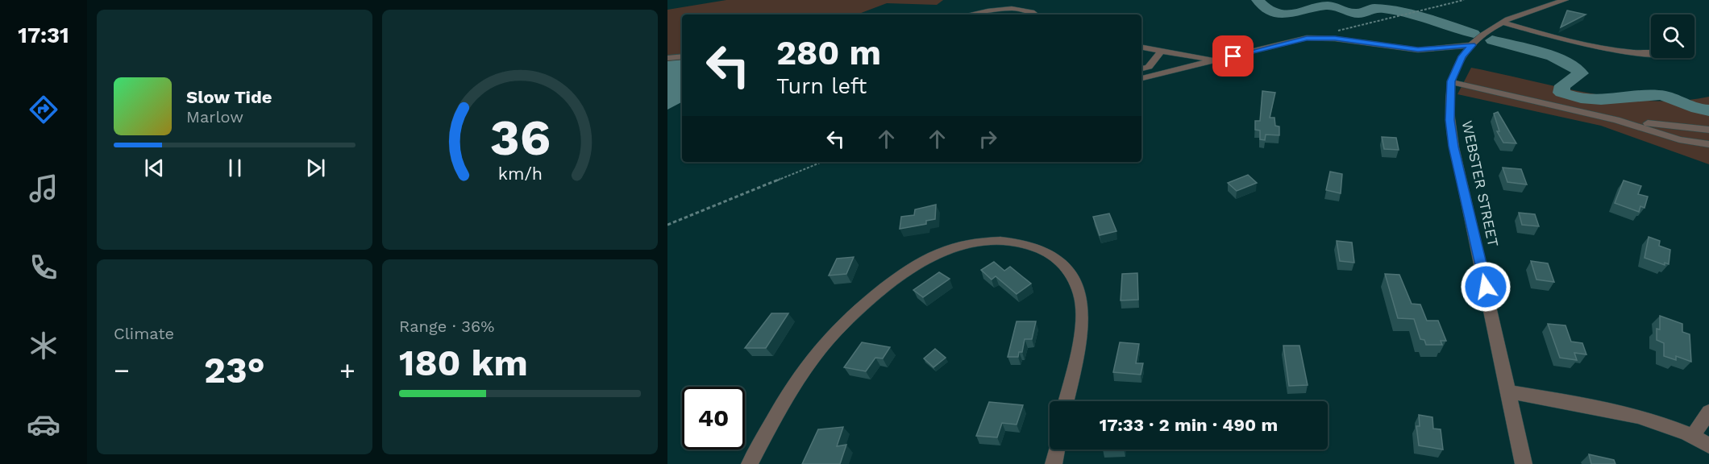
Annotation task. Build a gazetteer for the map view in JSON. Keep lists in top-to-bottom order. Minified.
{"streets":{"street":["WEBSTER STREET"]},"page":{"tabs":"17:31","turn":["280 m","Turn left"],"song":["Slow Tide","Marlow"],"tile":["Climate",["Range · 36%","180 km"]],"heat":["−","23°","+"],"limit":"40","trip":"17:33 · 2 min · 490 m","gauge":["36","km/h"]}}
